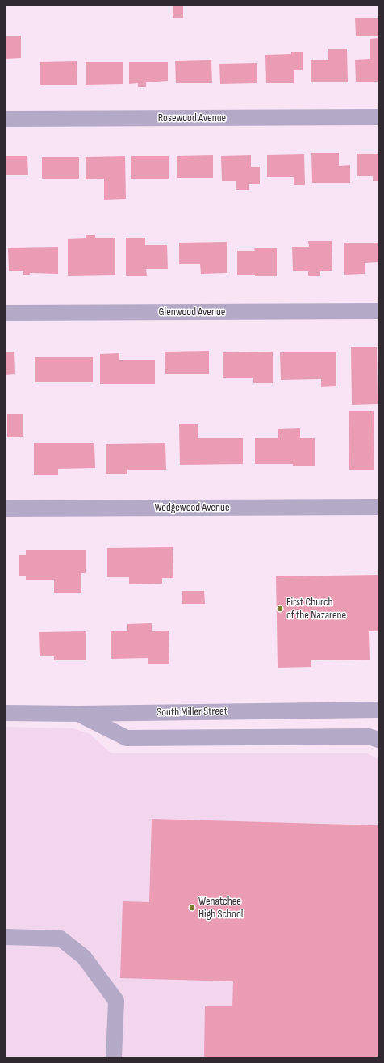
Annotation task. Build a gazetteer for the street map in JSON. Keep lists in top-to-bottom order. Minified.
{"streets":{"street":["Rosewood Avenue","Glenwood Avenue","Wedgewood Avenue","South Miller Street"]},"places":["First Church of the Nazarene","Wenatchee High School"]}
